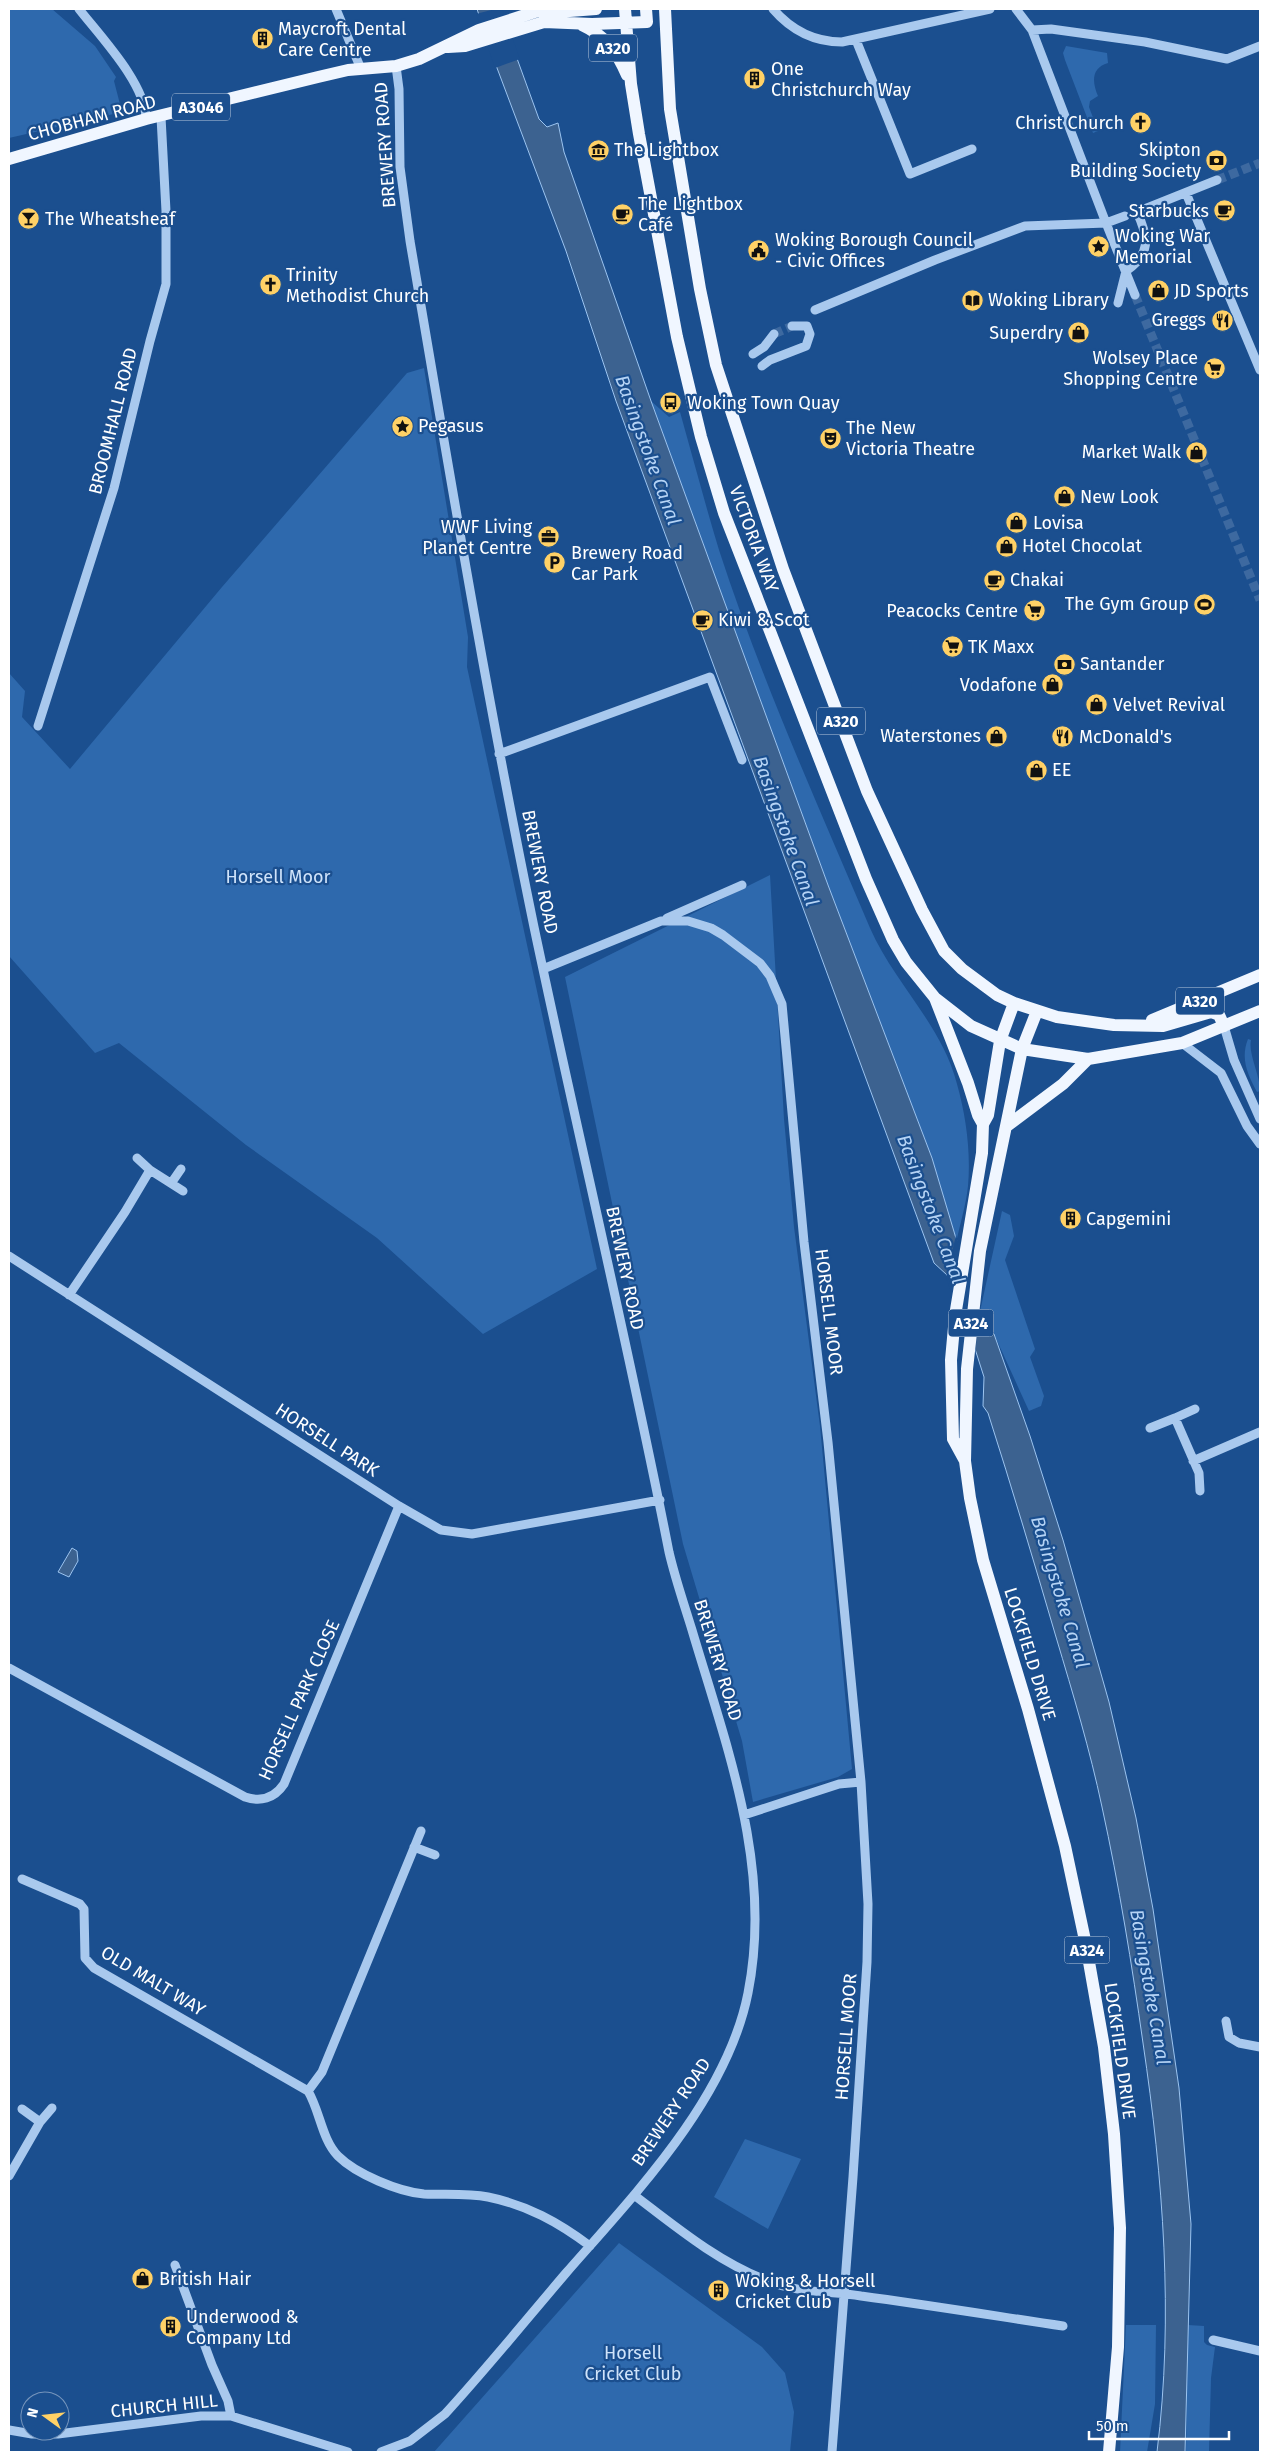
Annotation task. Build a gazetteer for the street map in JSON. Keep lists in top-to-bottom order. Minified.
{"streets":{"main road":["A320","A3046","CHOBHAM ROAD","VICTORIA WAY","A324","LOCKFIELD DRIVE"],"street":["BREWERY ROAD","BROOMHALL ROAD","HORSELL MOOR","HORSELL PARK","HORSELL PARK CLOSE","OLD MALT WAY","CHURCH HILL"]},"crossings":[["CHOBHAM ROAD","BREWERY ROAD"],["CHOBHAM ROAD","BROOMHALL ROAD"],["CHOBHAM ROAD","VICTORIA WAY"],["BREWERY ROAD","HORSELL MOOR"],["BREWERY ROAD","HORSELL PARK"],["VICTORIA WAY","LOCKFIELD DRIVE"],["HORSELL PARK","HORSELL PARK CLOSE"]],"water":["Basingstoke Canal"],"parks":["Horsell Moor","Horsell Cricket Club"],"places":{"building":["Maycroft Dental Care Centre","One Christchurch Way","Capgemini","Woking & Horsell Cricket Club","Underwood & Company Ltd"],"church":["Christ Church","Trinity Methodist Church"],"museum":["The Lightbox"],"bank":["Skipton Building Society","Santander"],"cafe":["Starbucks","The Lightbox Café","Chakai","Kiwi & Scot"],"bar":["The Wheatsheaf"],"place":["Woking War Memorial","Pegasus"],"public building":["Woking Borough Council - Civic Offices"],"shop":["JD Sports","Superdry","Market Walk","New Look","Lovisa","Hotel Chocolat","Vodafone","Velvet Revival","Waterstones","EE","British Hair"],"library":["Woking Library"],"restaurant":["Greggs","McDonald's"],"supermarket":["Wolsey Place Shopping Centre","Peacocks Centre","TK Maxx"],"bus stop":["Woking Town Quay"],"theatre":["The New Victoria Theatre"],"office":["WWF Living Planet Centre"],"parking":["Brewery Road Car Park"],"sports":["The Gym Group"]},"scale_bar":"50 m","north":"left"}
